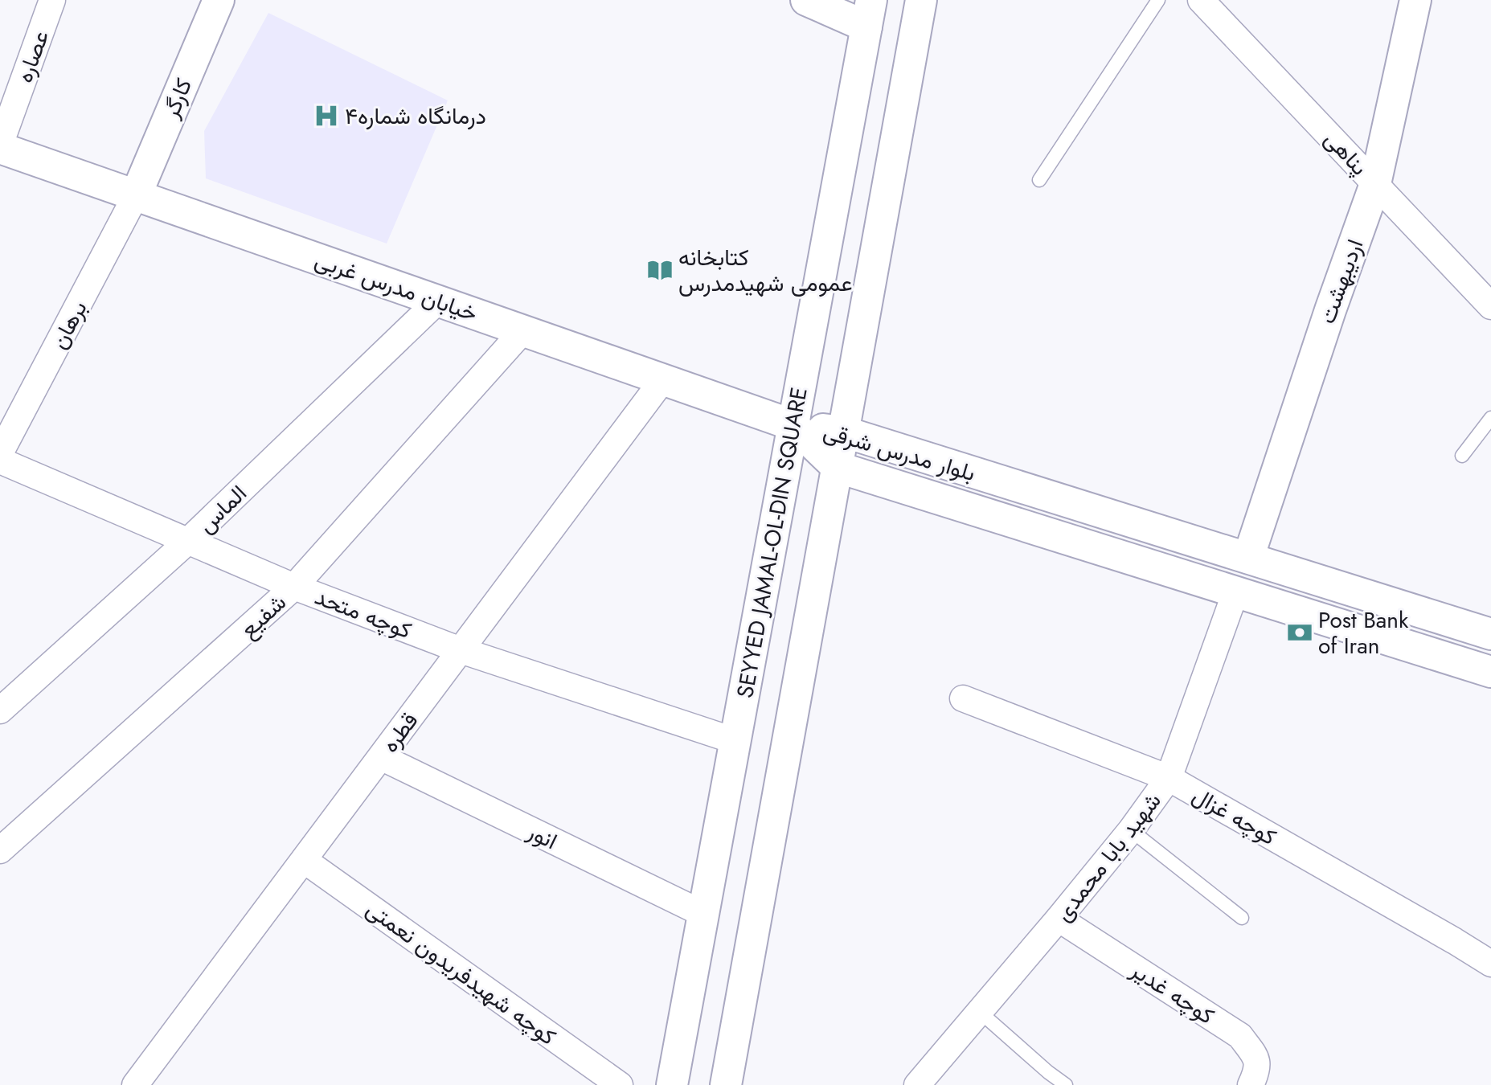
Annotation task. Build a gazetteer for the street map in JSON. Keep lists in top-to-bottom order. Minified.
{"streets":{"main road":["کارگر","اردیبهشت","خیابان مدرس غربی","بلوار مدرس شرقی","SEYYED JAMAL-OL-DIN SQUARE"],"street":["عصاره","پناهی","برهان","الماس","کوچه متحد","شفیع","قطره","کوچه غزال","انور","شهید بابا محمدی","کوچه شهیدفریدون نعمتی","کوچه غدیر"]},"crossings":[["عصاره","خیابان مدرس غربی"],["کارگر","خیابان مدرس غربی"],["کارگر","برهان"],["پناهی","اردیبهشت"],["اردیبهشت","بلوار مدرس شرقی"],["اردیبهشت","شهید بابا محمدی"],["خیابان مدرس غربی","برهان"],["خیابان مدرس غربی","بلوار مدرس شرقی"],["خیابان مدرس غربی","الماس"],["خیابان مدرس غربی","SEYYED JAMAL-OL-DIN SQUARE"],["خیابان مدرس غربی","شفیع"],["خیابان مدرس غربی","قطره"],["بلوار مدرس شرقی","SEYYED JAMAL-OL-DIN SQUARE"],["بلوار مدرس شرقی","شهید بابا محمدی"],["الماس","کوچه متحد"],["SEYYED JAMAL-OL-DIN SQUARE","کوچه متحد"],["SEYYED JAMAL-OL-DIN SQUARE","انور"],["کوچه متحد","شفیع"],["کوچه متحد","قطره"],["قطره","انور"],["قطره","کوچه شهیدفریدون نعمتی"],["کوچه غزال","شهید بابا محمدی"],["شهید بابا محمدی","کوچه غدیر"]],"places":{"hospital":["درمانگاه شماره۴"],"library":["کتابخانه عمومی شهیدمدرس"],"bank":["Post Bank of Iran"]}}
